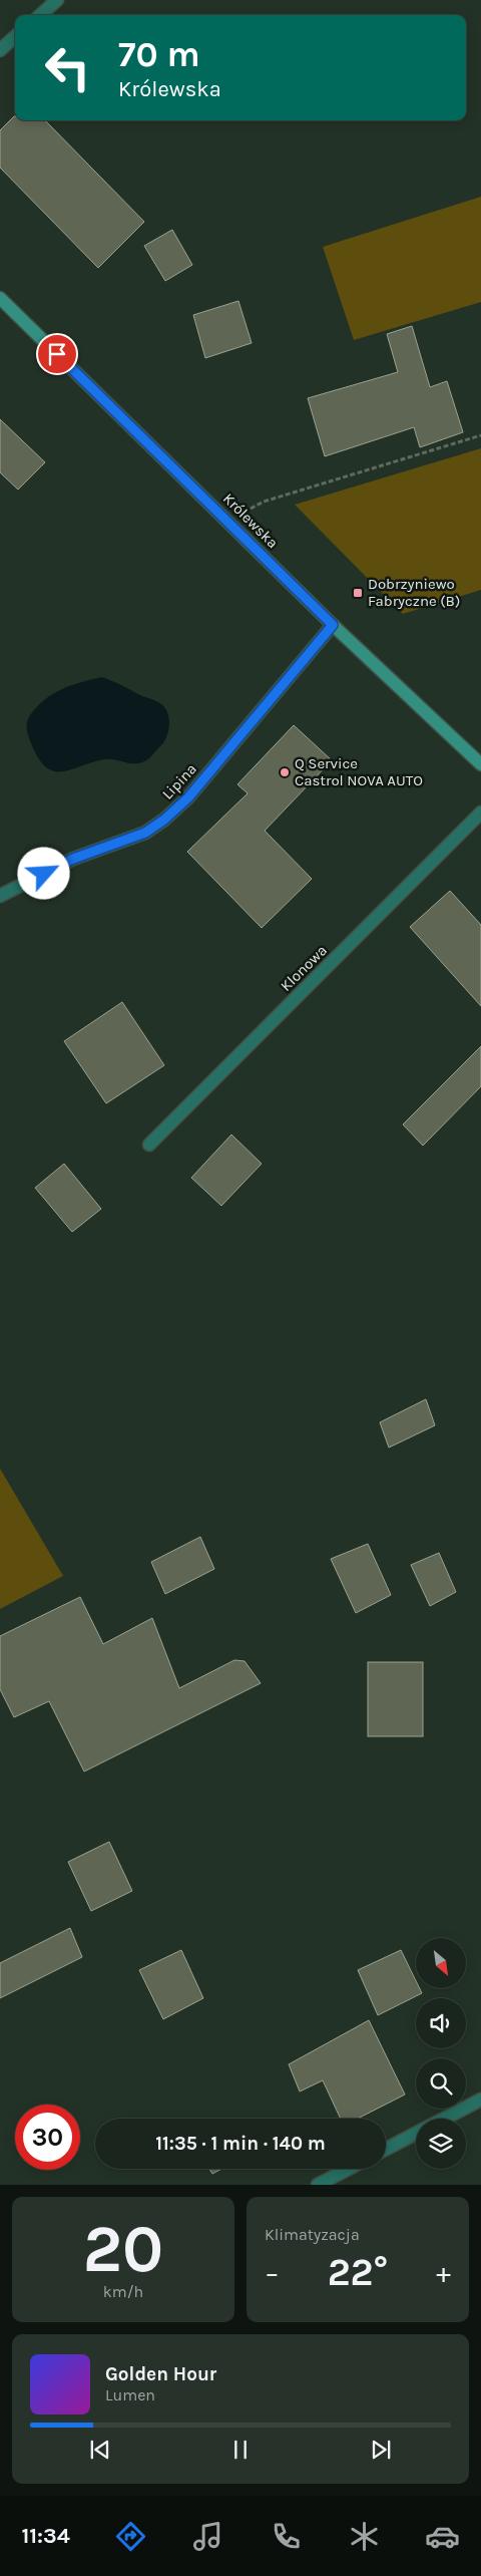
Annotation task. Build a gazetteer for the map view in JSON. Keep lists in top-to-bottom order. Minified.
{"streets":{"street":["Królewska","Lipina","Klonowa"]},"crossings":[["Królewska","Lipina"]],"places":{"transit":["Dobrzyniewo Fabryczne (B)"],"other":["Q Service Castrol NOVA AUTO"]},"north":"bottom right","page":{"turn":["70 m","Królewska"],"limit":"30","trip":"11:35 · 1 min · 140 m","tile":[["20","km/h"],"Klimatyzacja"],"heat":["−","22°","+"],"song":["Golden Hour","Lumen"],"tabs":"11:34"}}
